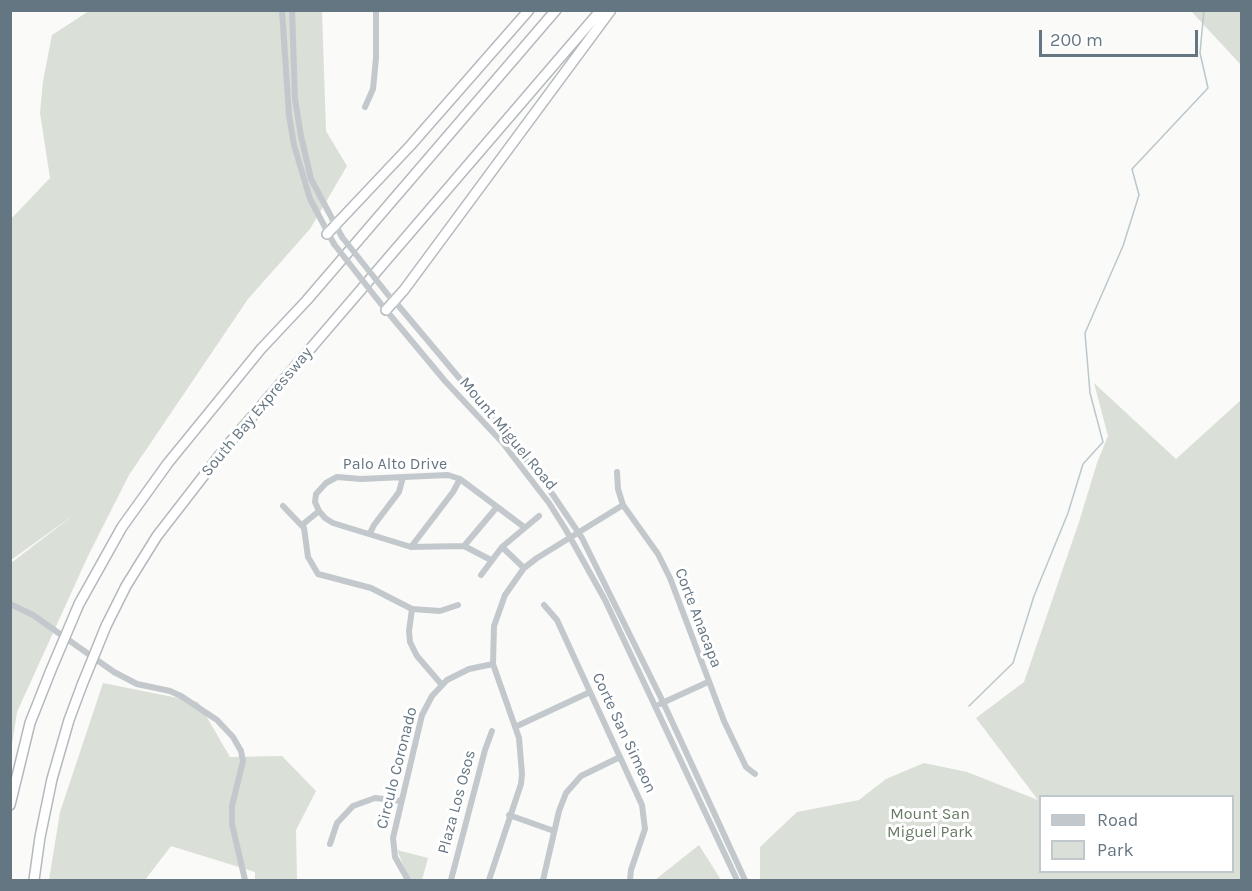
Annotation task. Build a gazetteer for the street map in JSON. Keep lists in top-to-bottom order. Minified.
{"streets":{"highway":["South Bay Expressway"],"street":["Mount Miguel Road","Palo Alto Drive","Corte Anacapa","Corte San Simeon","Circulo Coronado","Plaza Los Osos"]},"parks":["Mount San Miguel Park"],"legend":["Road","Park"],"scale_bar":"200 m"}
